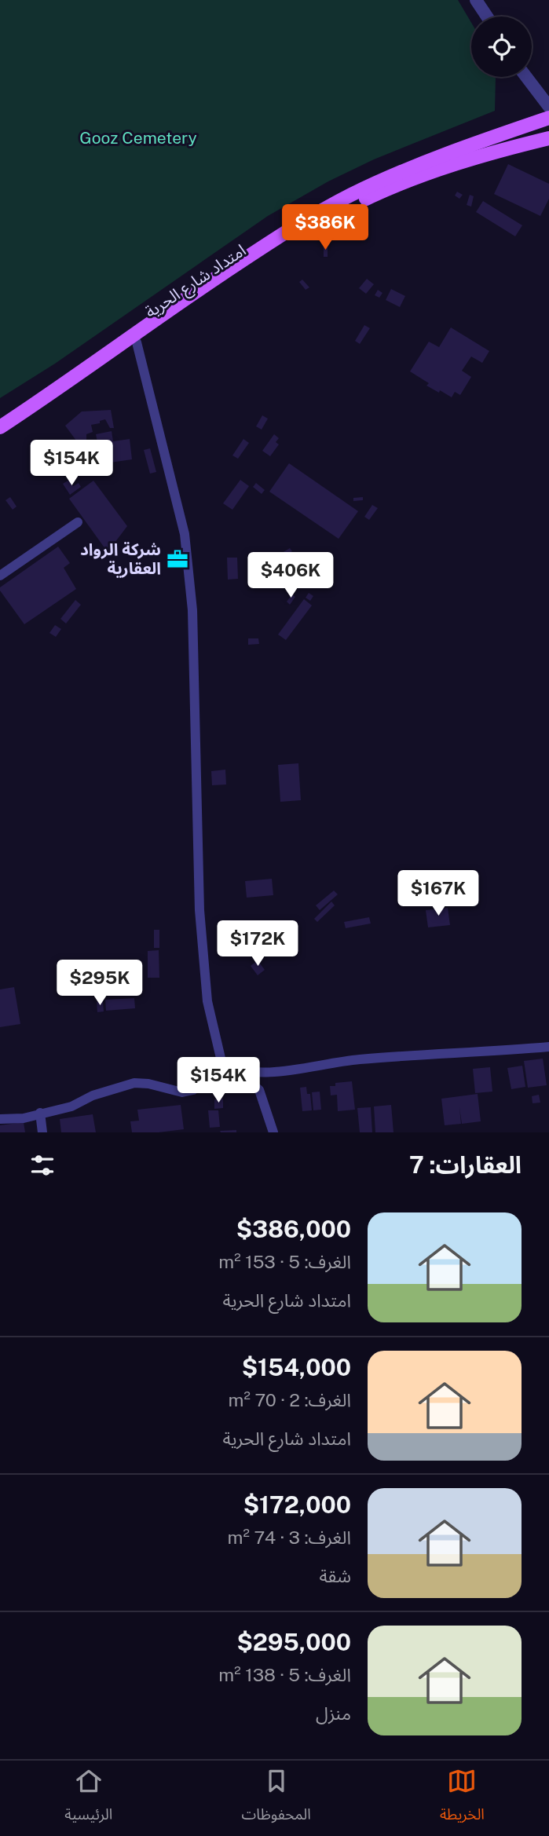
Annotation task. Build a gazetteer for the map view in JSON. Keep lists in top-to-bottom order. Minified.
{"streets":{"main road":["امتداد شارع الحرية"]},"parks":["Gooz Cemetery"],"places":{"office":["شركة الرواد العقارية"]},"page":{"price":["$386K","$154K","$406K","$167K","$172K","$295K","$154K"],"heading":"العقارات: 7","list":[{"name":"$386,000","note":"الغرف: 5 · 153 m² · امتداد شارع الحرية"},{"name":"$154,000","note":"الغرف: 2 · 70 m² · امتداد شارع الحرية"},{"name":"$172,000","note":"الغرف: 3 · 74 m² · شقة"},{"name":"$295,000","note":"الغرف: 5 · 138 m² · منزل"}],"tabs":["الخريطة","المحفوظات","الرئيسية"]}}
